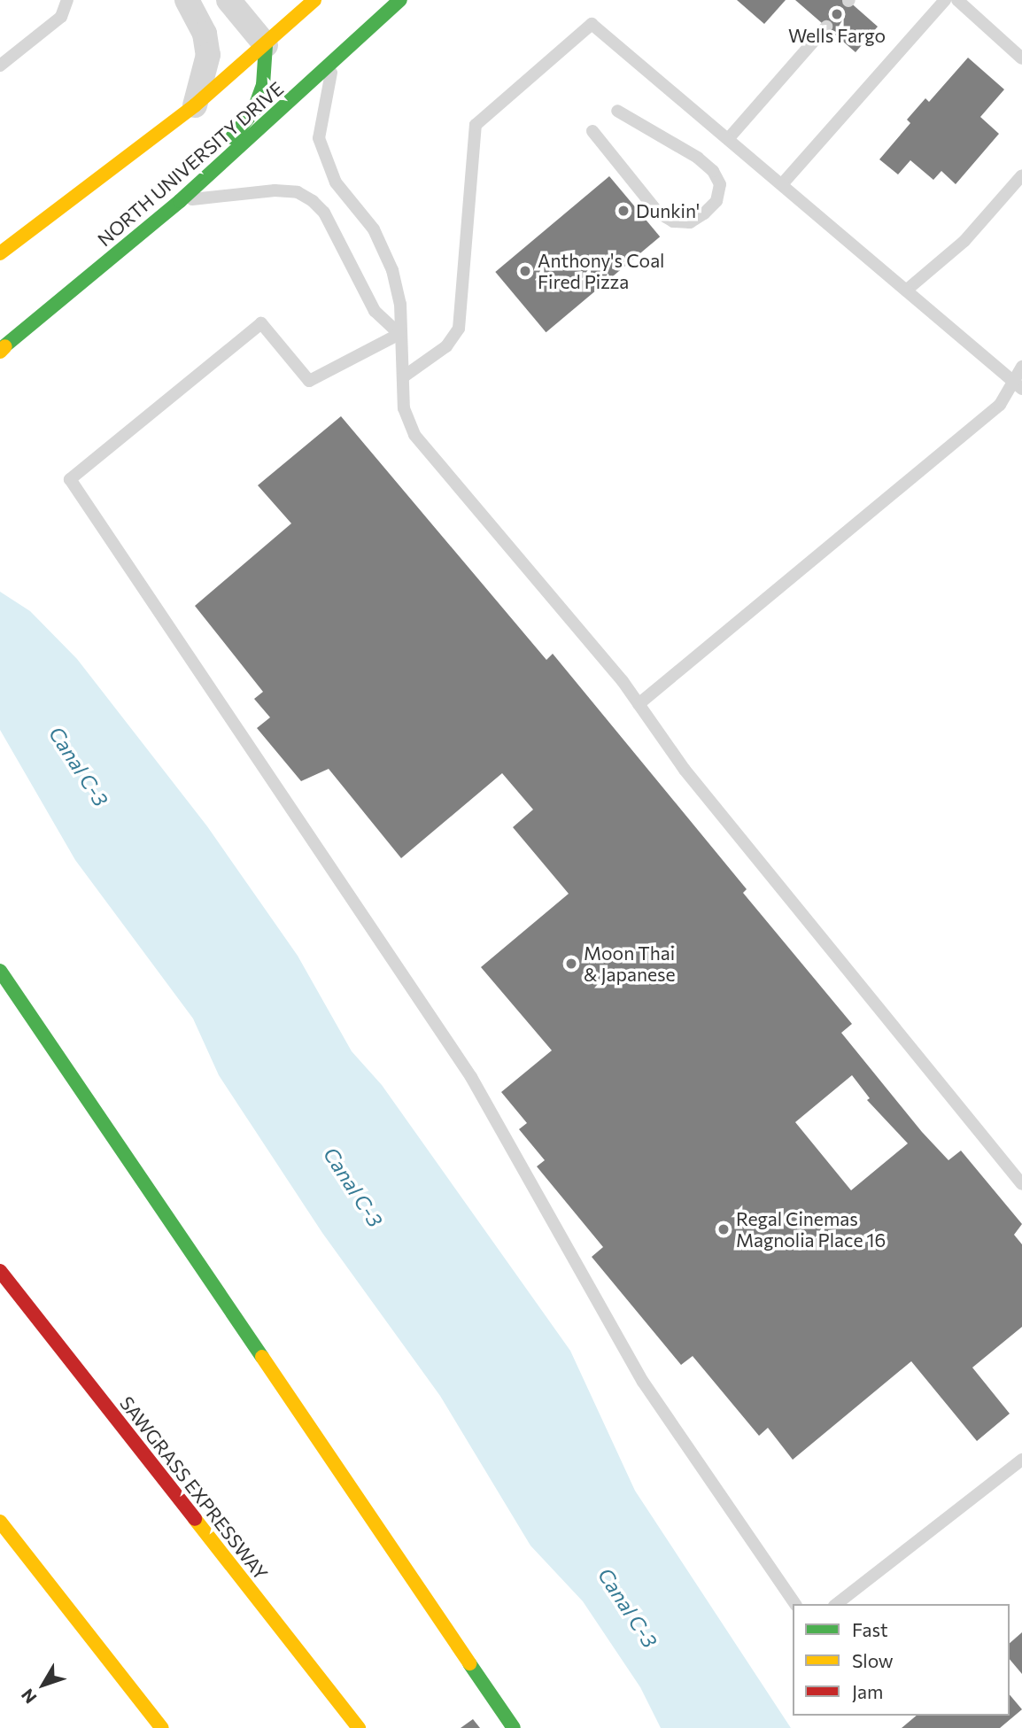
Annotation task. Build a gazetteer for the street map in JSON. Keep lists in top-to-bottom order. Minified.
{"streets":{"main road":["NORTH UNIVERSITY DRIVE","SAWGRASS EXPRESSWAY"]},"water":["Canal C-3"],"places":["Wells Fargo","Dunkin'","Anthony's Coal Fired Pizza","Moon Thai & Japanese","Regal Cinemas Magnolia Place 16"],"legend":["Fast","Slow","Jam"],"north":"bottom left"}
